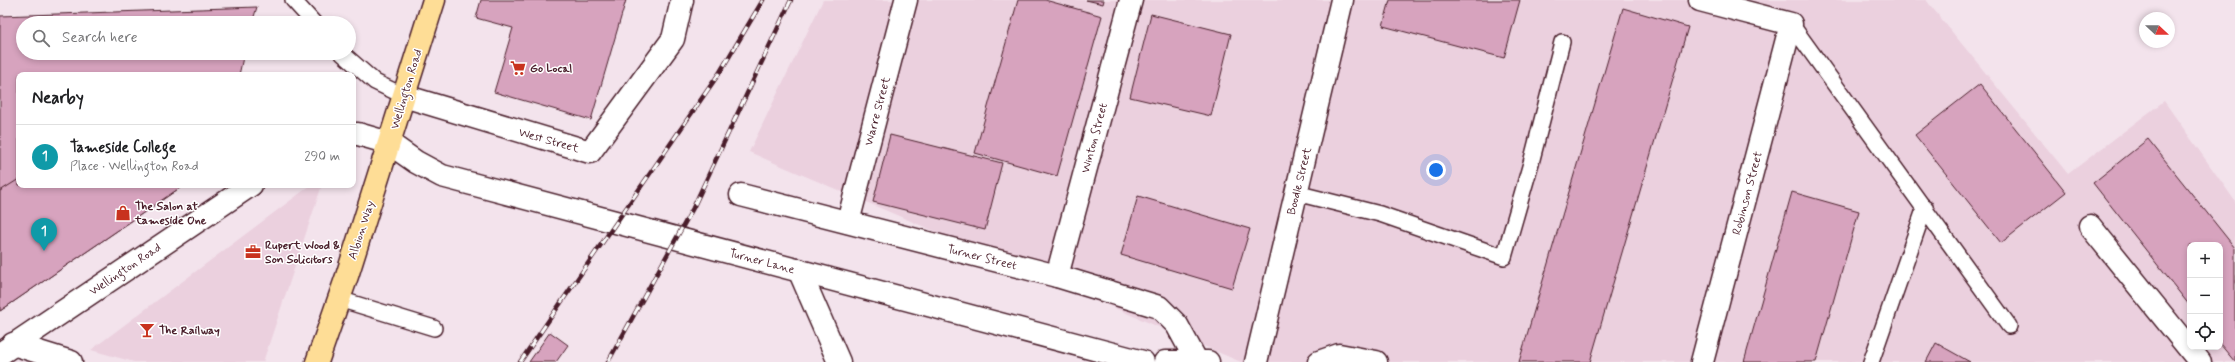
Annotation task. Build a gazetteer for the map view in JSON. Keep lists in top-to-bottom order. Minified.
{"streets":{"highway":["Wellington Road","Albion Way"],"street":["Warre Street","Winton Street","West Street","Boodle Street","Robinson Street","Turner Street","Turner Lane"]},"crossings":[["Wellington Road","West Street"],["Wellington Road","Albion Way"],["Wellington Road","Turner Lane"],["Warre Street","Turner Street"],["Winton Street","Turner Street"],["Albion Way","Turner Lane"]],"places":{"supermarket":["Go Local"],"shop":["The Salon at tameside One"],"office":["Rupert Wood & Son Solicitors"],"bar":["The Railway"]},"north":"right","page":{"search":"Search here","heading":"Nearby","list":[{"mark":"1","name":"Tameside College","note":"Place · Wellington Road","value":"290 m"}],"pins":"1","map_buttons":["+","−"]}}
